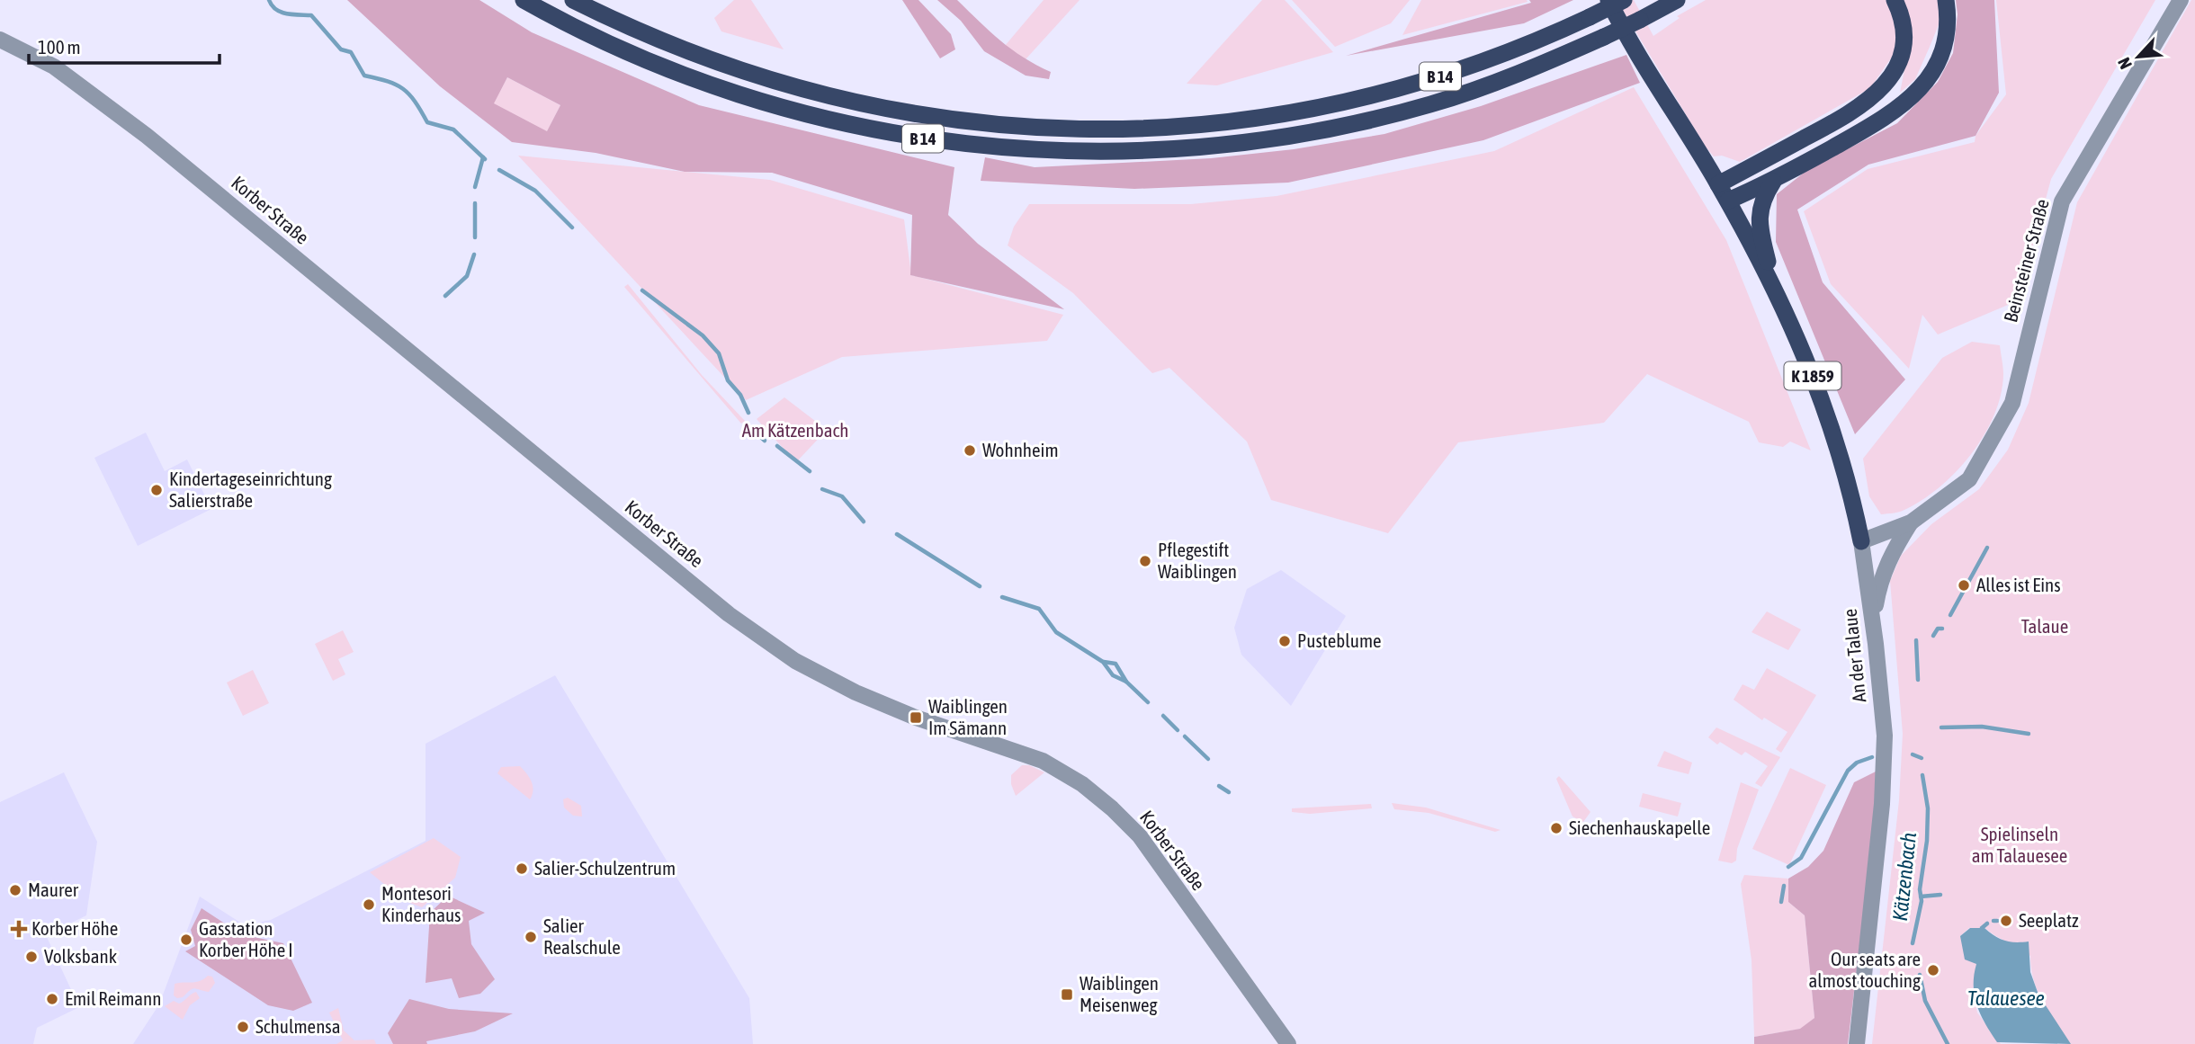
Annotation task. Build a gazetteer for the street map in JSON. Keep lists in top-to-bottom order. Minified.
{"streets":{"highway":["B 14","K 1859"],"street":["Korber Straße","Beinsteiner Straße","An der Talaue"]},"crossings":[["K 1859","An der Talaue"]],"water":["Kätzenbach","Talauesee"],"parks":["Am Kätzenbach","Talaue","Spielinseln am Talauesee"],"places":{"other":["Wohnheim","Kindertageseinrichtung Salierstraße","Pflegestift Waiblingen","Alles ist Eins","Pusteblume","Siechenhauskapelle","Salier-Schulzentrum","Maurer","Montesori Kinderhaus","Seeplatz","Salier Realschule","Gasstation Korber Höhe I","Volksbank","Our seats are almost touching","Emil Reimann","Schulmensa"],"transit":["Waiblingen Im Sämann","Waiblingen Meisenweg"],"health":["Korber Höhe"]},"scale_bar":"100 m","north":"bottom left"}
